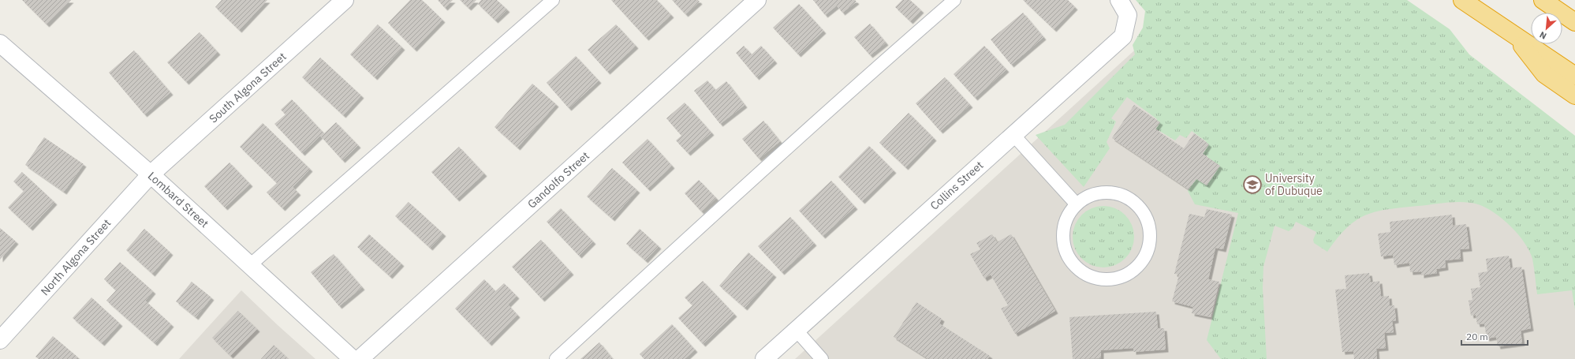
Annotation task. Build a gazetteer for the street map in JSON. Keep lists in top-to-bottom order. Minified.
{"streets":{"street":["South Algona Street","Gandolfo Street","Collins Street","Lombard Street","North Algona Street"]},"crossings":[["South Algona Street","Lombard Street"],["South Algona Street","North Algona Street"],["Lombard Street","North Algona Street"]],"places":{"school or university":["University of Dubuque"]},"scale_bar":"20 m","north":"bottom left"}
